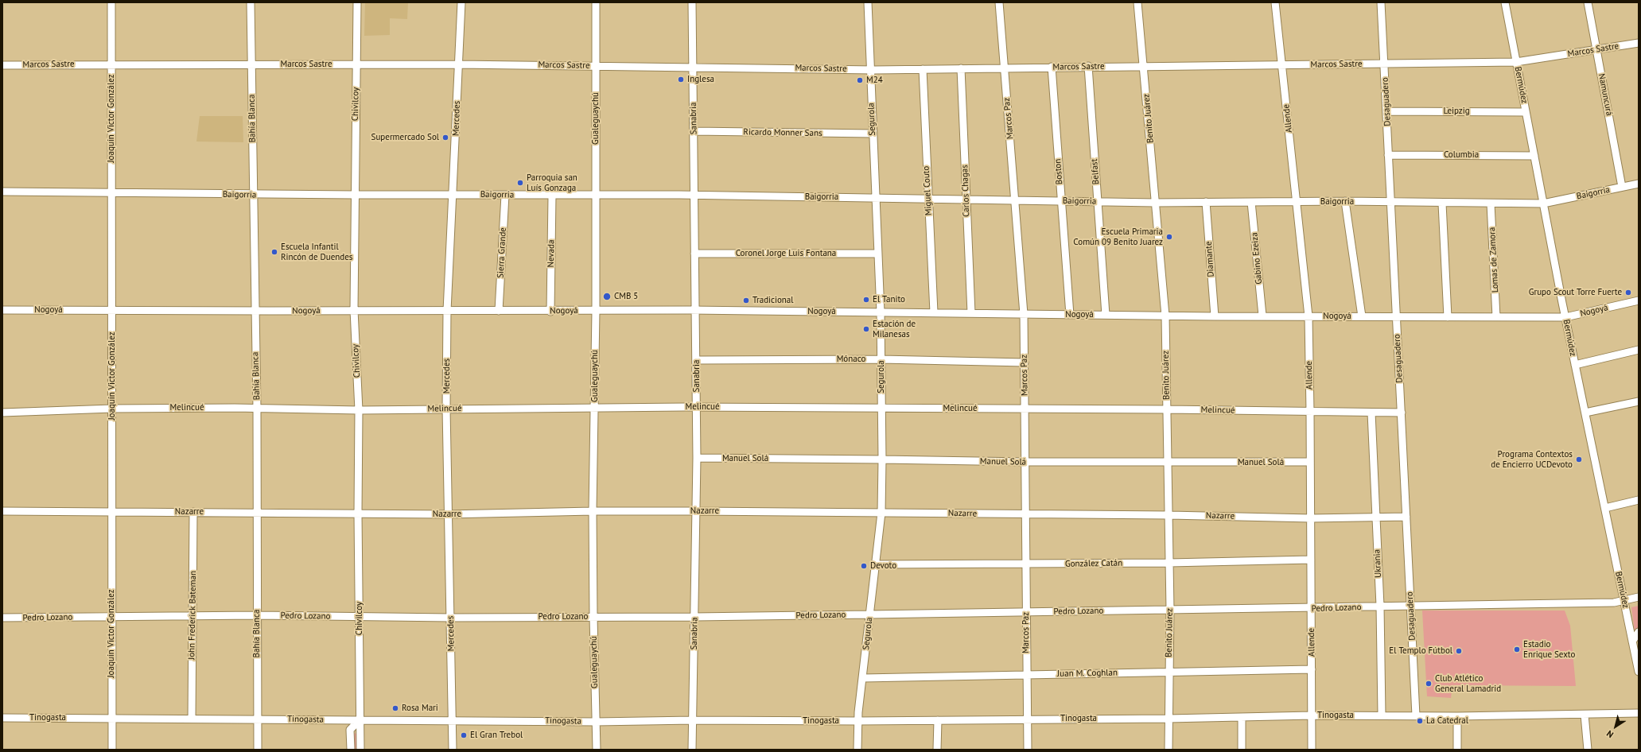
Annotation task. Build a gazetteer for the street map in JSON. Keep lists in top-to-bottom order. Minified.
{"streets":{"street":["Marcos Sastre","Bermúdez","Namuncurá","Desaguadero","Chivilcoy","Leipzig","Joaquín Victor González","Bahía Blanca","Mercedes","Gualeguaychú","Sanabria","Marcos Paz","Benito Juárez","Allende","Segurola","Ricardo Monner Sans","Columbia","Boston","Belfast","Miguel Couto","Carlos Chagas","Baigorria","Sierra Grande","Nevada","Coronel Jorge Luis Fontana","Gabino Ezeiza","Diamante","Lomas de Zamora","Nogoyá","Mónaco","Melincué","Manuel Solá","Nazarre","González Catán","Ukrania","Pedro Lozano","John Frederick Bateman","Juan M. Coghlan","Tinogasta"]},"crossings":[["Marcos Sastre","Bermúdez"],["Marcos Sastre","Namuncurá"],["Marcos Sastre","Desaguadero"],["Marcos Sastre","Chivilcoy"],["Marcos Sastre","Joaquín Victor González"],["Marcos Sastre","Bahía Blanca"],["Marcos Sastre","Mercedes"],["Marcos Sastre","Gualeguaychú"],["Marcos Sastre","Sanabria"],["Marcos Sastre","Marcos Paz"],["Marcos Sastre","Benito Juárez"],["Marcos Sastre","Allende"],["Marcos Sastre","Segurola"],["Marcos Sastre","Boston"],["Marcos Sastre","Belfast"],["Marcos Sastre","Miguel Couto"],["Marcos Sastre","Carlos Chagas"],["Bermúdez","Leipzig"],["Bermúdez","Columbia"],["Bermúdez","Baigorria"],["Bermúdez","Nogoyá"],["Bermúdez","Pedro Lozano"],["Namuncurá","Baigorria"],["Desaguadero","Leipzig"],["Desaguadero","Columbia"],["Desaguadero","Baigorria"],["Desaguadero","Nogoyá"],["Desaguadero","Melincué"],["Desaguadero","Nazarre"],["Desaguadero","Pedro Lozano"],["Desaguadero","Tinogasta"],["Chivilcoy","Baigorria"],["Chivilcoy","Nogoyá"],["Chivilcoy","Melincué"],["Chivilcoy","Nazarre"],["Chivilcoy","Pedro Lozano"],["Chivilcoy","Tinogasta"],["Joaquín Victor González","Baigorria"],["Joaquín Victor González","Nogoyá"],["Joaquín Victor González","Melincué"],["Joaquín Victor González","Nazarre"],["Joaquín Victor González","Pedro Lozano"],["Joaquín Victor González","Tinogasta"],["Bahía Blanca","Baigorria"],["Bahía Blanca","Nogoyá"],["Bahía Blanca","Melincué"],["Bahía Blanca","Nazarre"],["Bahía Blanca","Pedro Lozano"],["Bahía Blanca","Tinogasta"],["Mercedes","Baigorria"],["Mercedes","Nogoyá"],["Mercedes","Melincué"],["Mercedes","Nazarre"],["Mercedes","Pedro Lozano"],["Mercedes","Tinogasta"],["Gualeguaychú","Baigorria"],["Gualeguaychú","Nogoyá"],["Gualeguaychú","Melincué"],["Gualeguaychú","Nazarre"],["Gualeguaychú","Pedro Lozano"],["Gualeguaychú","Tinogasta"],["Sanabria","Ricardo Monner Sans"],["Sanabria","Baigorria"],["Sanabria","Coronel Jorge Luis Fontana"],["Sanabria","Nogoyá"],["Sanabria","Mónaco"],["Sanabria","Melincué"],["Sanabria","Manuel Solá"],["Sanabria","Nazarre"],["Sanabria","Pedro Lozano"],["Sanabria","Tinogasta"],["Marcos Paz","Baigorria"],["Marcos Paz","Nogoyá"],["Marcos Paz","Mónaco"],["Marcos Paz","Melincué"],["Marcos Paz","Manuel Solá"],["Marcos Paz","Nazarre"],["Marcos Paz","González Catán"],["Marcos Paz","Pedro Lozano"],["Marcos Paz","Juan M. Coghlan"],["Marcos Paz","Tinogasta"],["Benito Juárez","Baigorria"],["Benito Juárez","Nogoyá"],["Benito Juárez","Melincué"],["Benito Juárez","Manuel Solá"],["Benito Juárez","Nazarre"],["Benito Juárez","González Catán"],["Benito Juárez","Pedro Lozano"],["Benito Juárez","Juan M. Coghlan"],["Benito Juárez","Tinogasta"],["Allende","Baigorria"],["Allende","Nogoyá"],["Allende","Melincué"],["Allende","Manuel Solá"],["Allende","Nazarre"],["Allende","González Catán"],["Allende","Pedro Lozano"],["Allende","Juan M. Coghlan"],["Allende","Tinogasta"],["Segurola","Ricardo Monner Sans"],["Segurola","Baigorria"],["Segurola","Coronel Jorge Luis Fontana"],["Segurola","Nogoyá"],["Segurola","Mónaco"],["Segurola","Melincué"],["Segurola","Manuel Solá"],["Segurola","Nazarre"],["Segurola","González Catán"],["Segurola","Pedro Lozano"],["Segurola","Juan M. Coghlan"],["Segurola","Tinogasta"],["Boston","Baigorria"],["Boston","Nogoyá"],["Belfast","Baigorria"],["Belfast","Nogoyá"],["Miguel Couto","Baigorria"],["Miguel Couto","Nogoyá"],["Carlos Chagas","Baigorria"],["Carlos Chagas","Nogoyá"],["Baigorria","Sierra Grande"],["Baigorria","Nevada"],["Baigorria","Gabino Ezeiza"],["Baigorria","Diamante"],["Baigorria","Lomas de Zamora"],["Sierra Grande","Nogoyá"],["Nevada","Nogoyá"],["Gabino Ezeiza","Nogoyá"],["Diamante","Nogoyá"],["Lomas de Zamora","Nogoyá"],["Melincué","Ukrania"],["Nazarre","Ukrania"],["Nazarre","John Frederick Bateman"],["Ukrania","Pedro Lozano"],["Ukrania","Tinogasta"],["Pedro Lozano","John Frederick Bateman"],["John Frederick Bateman","Tinogasta"]],"places":["Inglesa","M24","Supermercado Sol","Parroquia san Luís Gonzaga","Escuela Primaria Común 09 Benito Juarez","Escuela Infantil Rincón de Duendes","Grupo Scout Torre Fuerte","CMB 5","El Tanito","Tradicional","Estación de Milanesas","Programa Contextos de Encierro UCDevoto","Devoto","Estadio Enrique Sexto","El Templo Fútbol","Club Atlético General Lamadrid","Rosa Mari","La Catedral","El Gran Trebol"],"north":"bottom left"}
